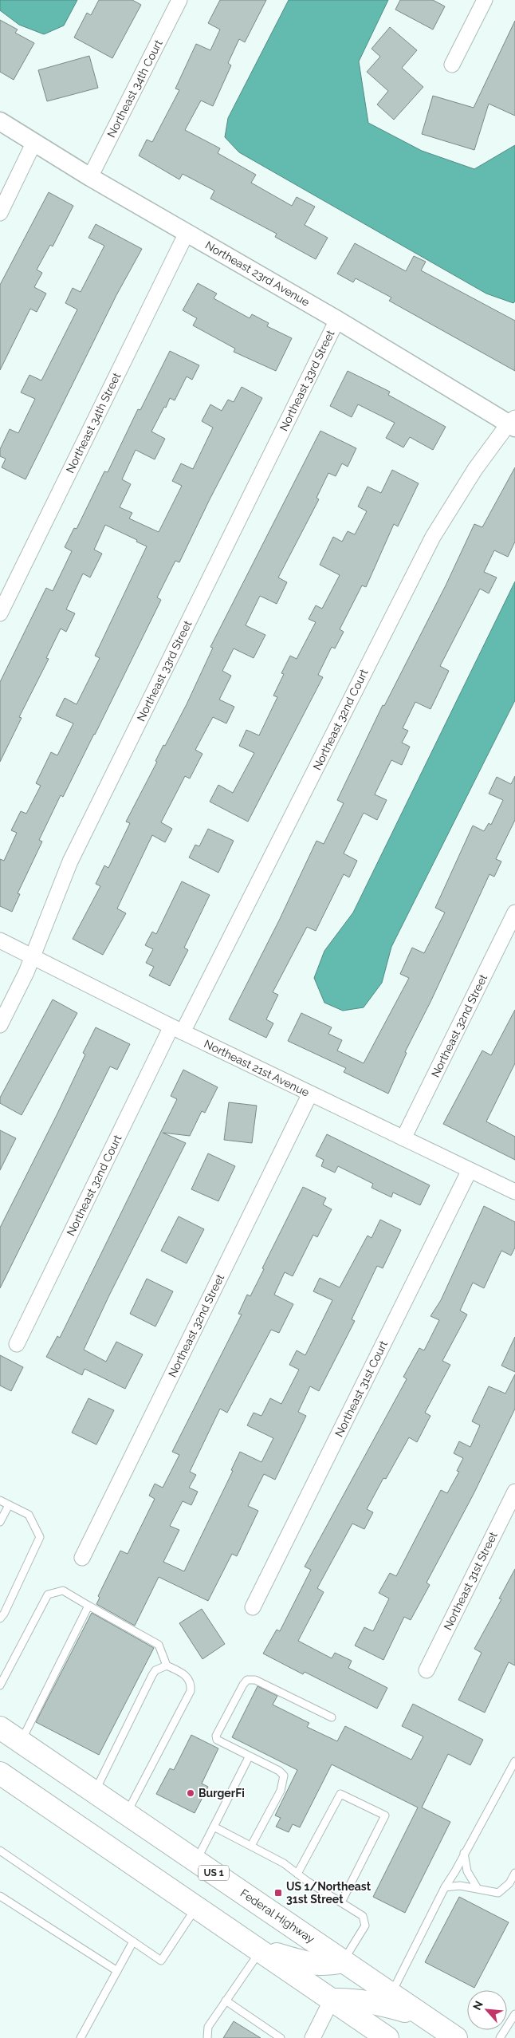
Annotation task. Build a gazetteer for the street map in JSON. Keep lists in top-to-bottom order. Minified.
{"streets":{"main road":["US 1","Federal Highway"],"street":["Northeast 34th Court","Northeast 23rd Avenue","Northeast 33rd Street","Northeast 34th Street","Northeast 32nd Court","Northeast 32nd Street","Northeast 21st Avenue","Northeast 31st Court","Northeast 31st Street"]},"crossings":[["Northeast 34th Court","Northeast 23rd Avenue"],["Northeast 23rd Avenue","Northeast 33rd Street"],["Northeast 23rd Avenue","Northeast 34th Street"],["Northeast 23rd Avenue","Northeast 32nd Court"],["Northeast 33rd Street","Northeast 21st Avenue"],["Northeast 32nd Court","Northeast 21st Avenue"],["Northeast 32nd Street","Northeast 21st Avenue"],["Northeast 21st Avenue","Northeast 31st Court"]],"places":{"other":["BurgerFi"],"transit":["US 1/Northeast 31st Street"]},"north":"top left"}
